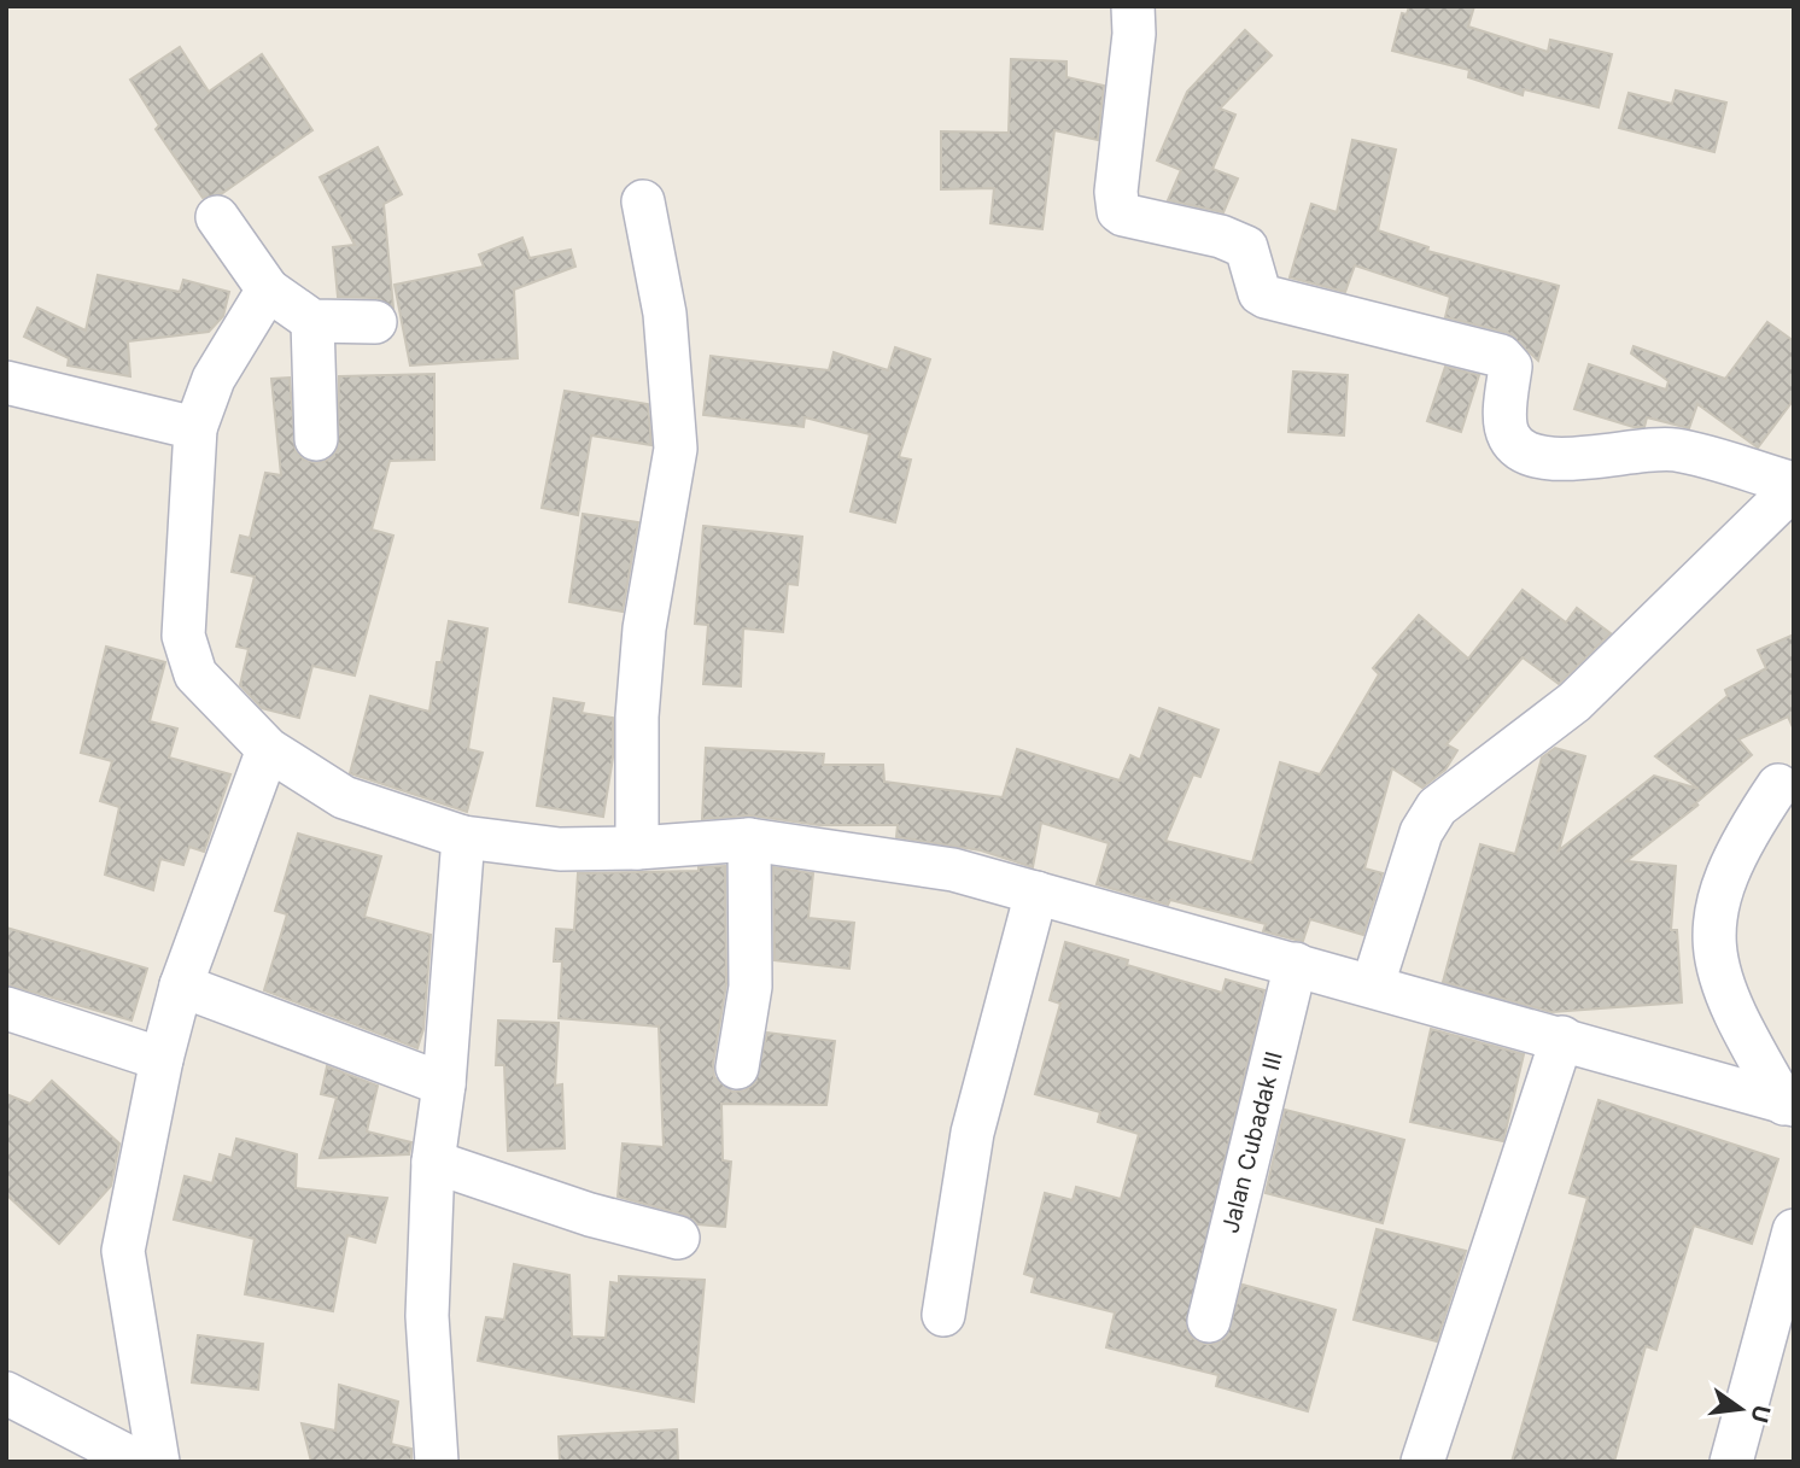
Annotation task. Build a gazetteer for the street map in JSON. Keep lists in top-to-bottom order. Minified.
{"streets":{"street":["Jalan Cubadak III"]},"north":"right"}
